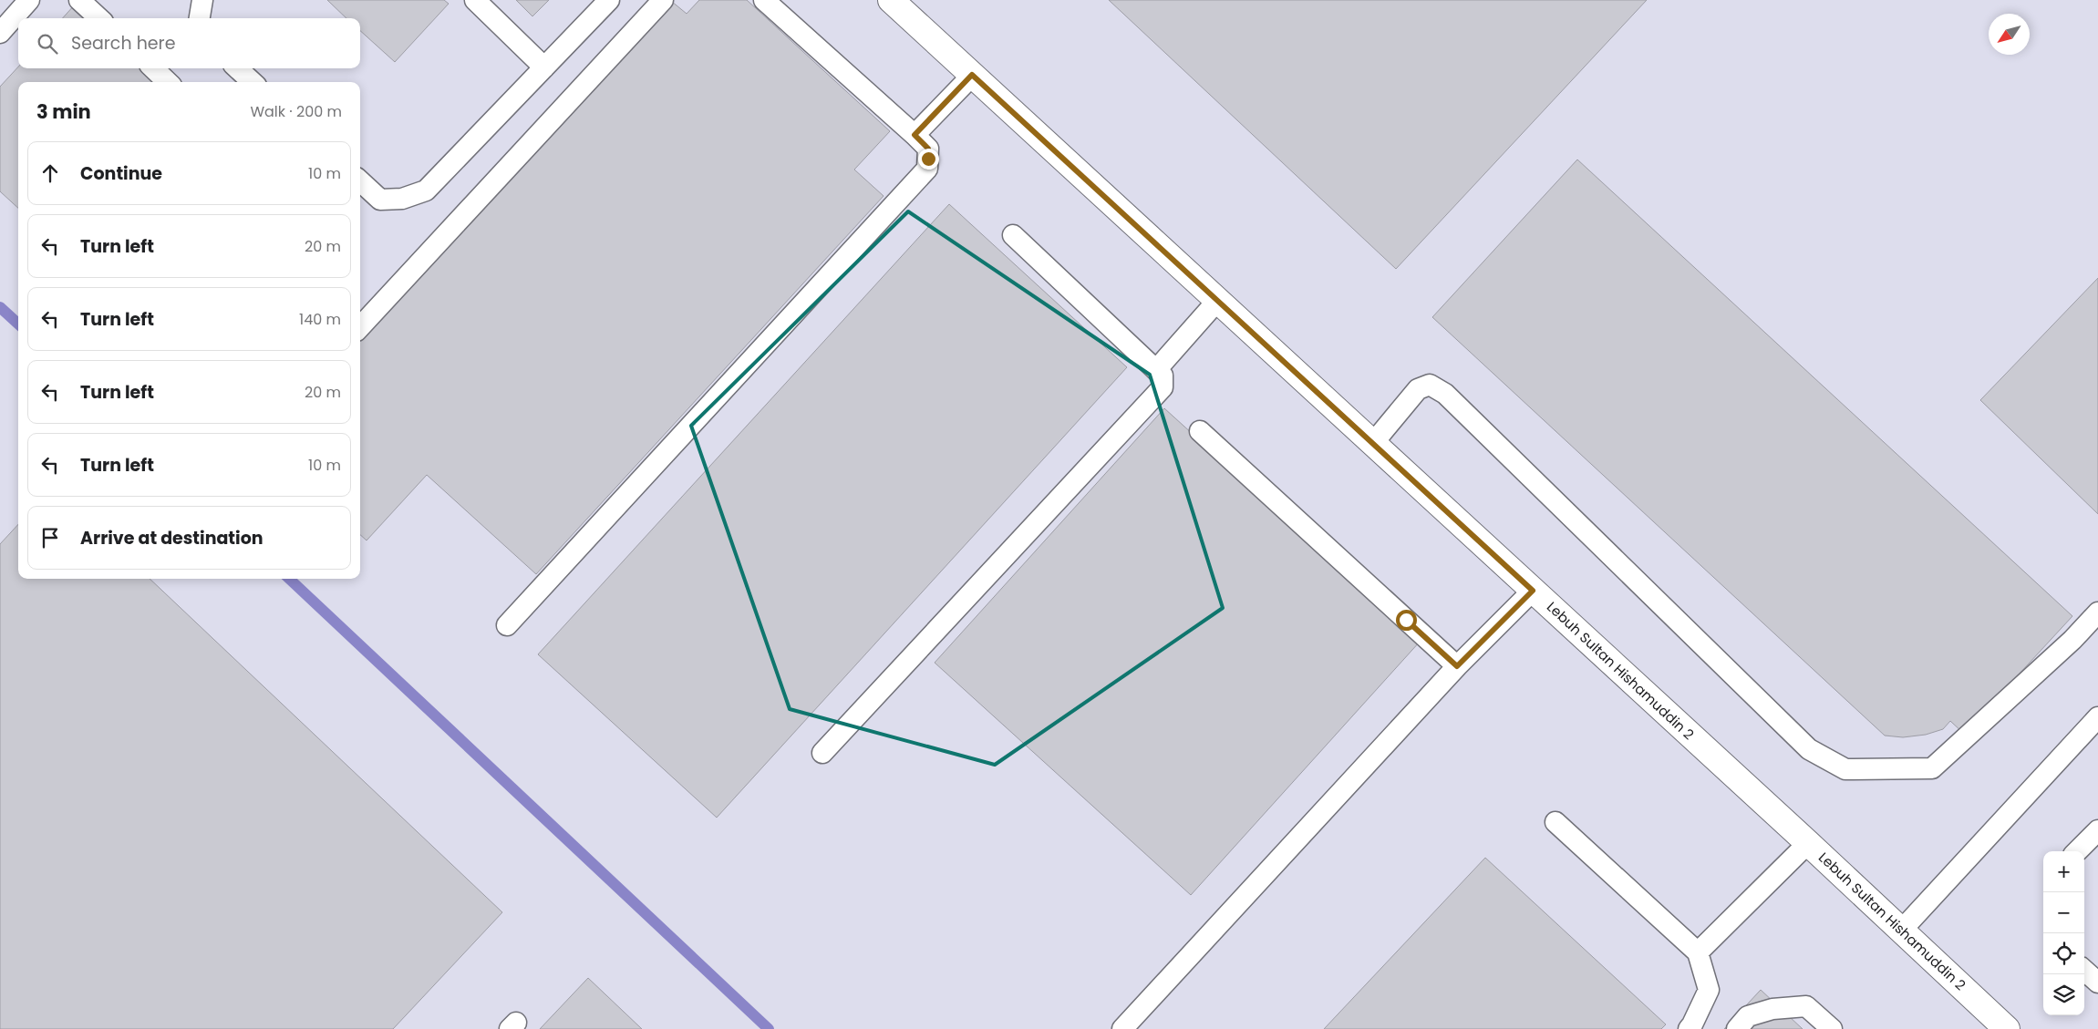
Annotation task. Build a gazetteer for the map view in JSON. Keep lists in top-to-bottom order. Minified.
{"streets":{"street":["Lebuh Sultan Hishamuddin 2"]},"north":"bottom left","page":{"search":"Search here","heading":["3 min","Walk · 200 m"],"list":[["Continue","10 m"],["Turn left","20 m"],["Turn left","140 m"],["Turn left","20 m"],["Turn left","10 m"],"Arrive at destination"],"map_buttons":["+","−"]}}
